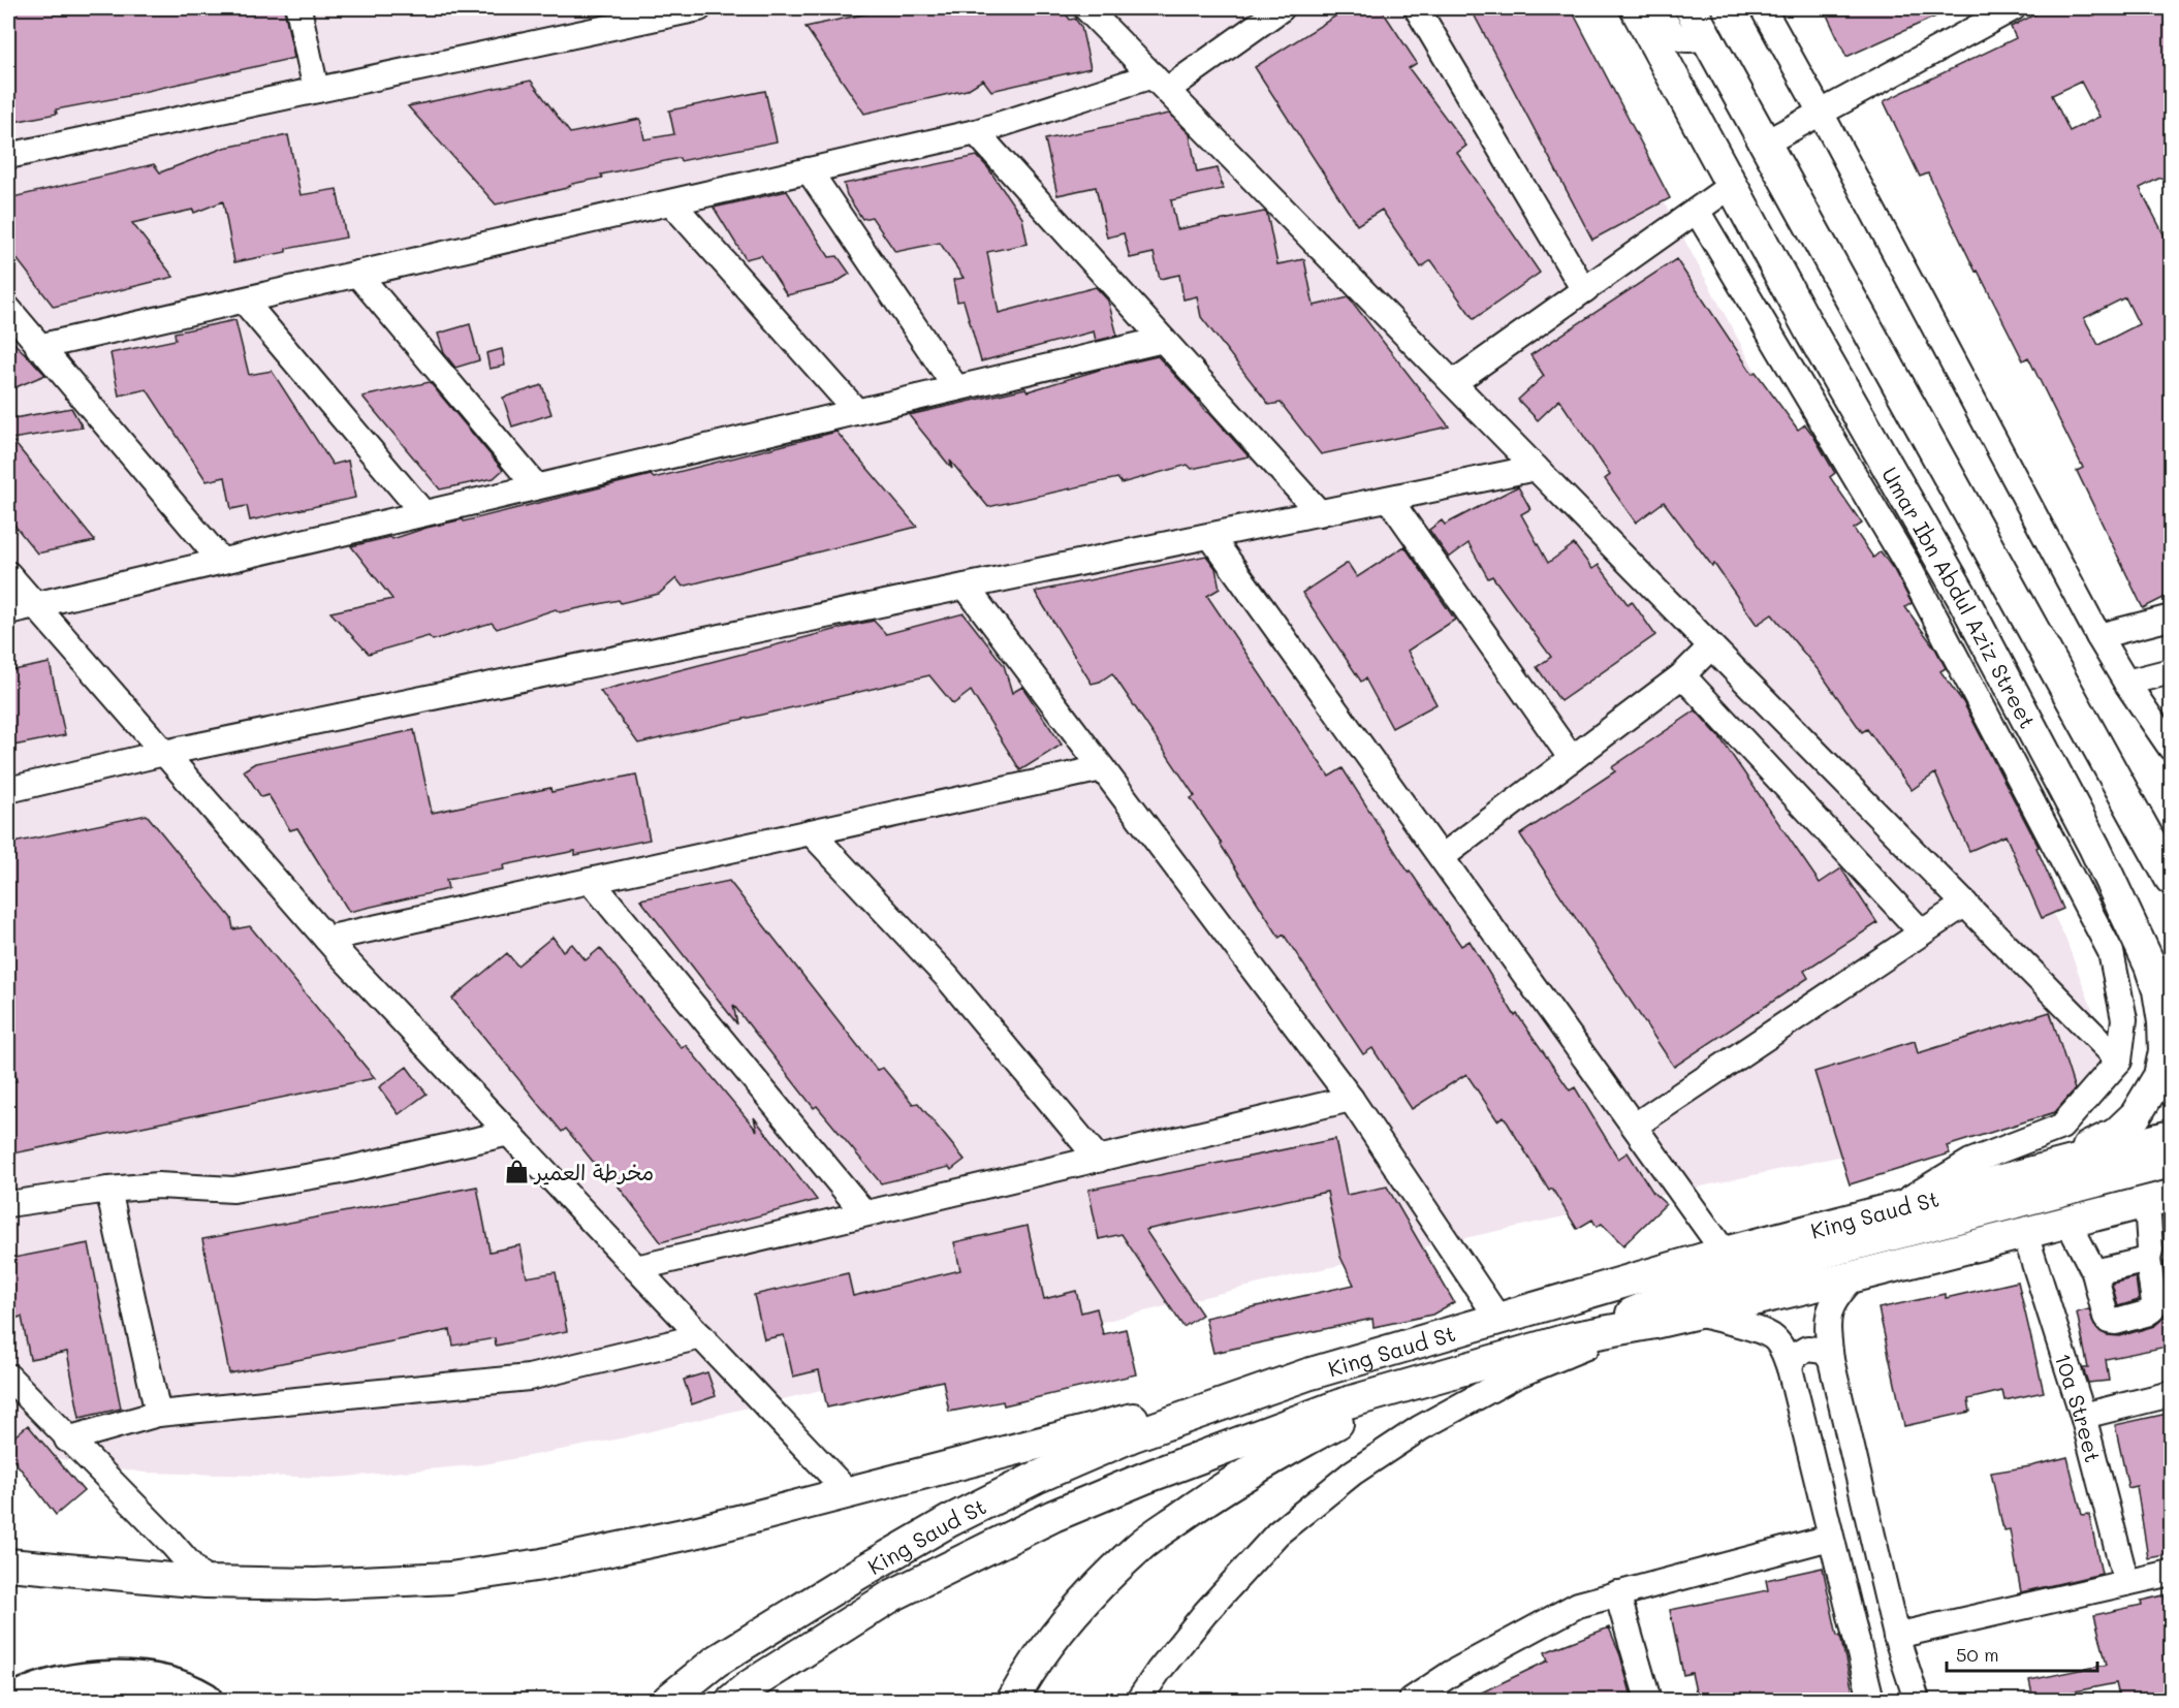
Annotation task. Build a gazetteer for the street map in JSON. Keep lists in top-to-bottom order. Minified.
{"streets":{"main road":["Umar Ibn Abdul Aziz Street","King Saud St"],"street":["10a Street"]},"crossings":[["Umar Ibn Abdul Aziz Street","King Saud St"],["King Saud St","10a Street"]],"places":{"shop":["مخرطة العمير"]},"scale_bar":"50 m"}
